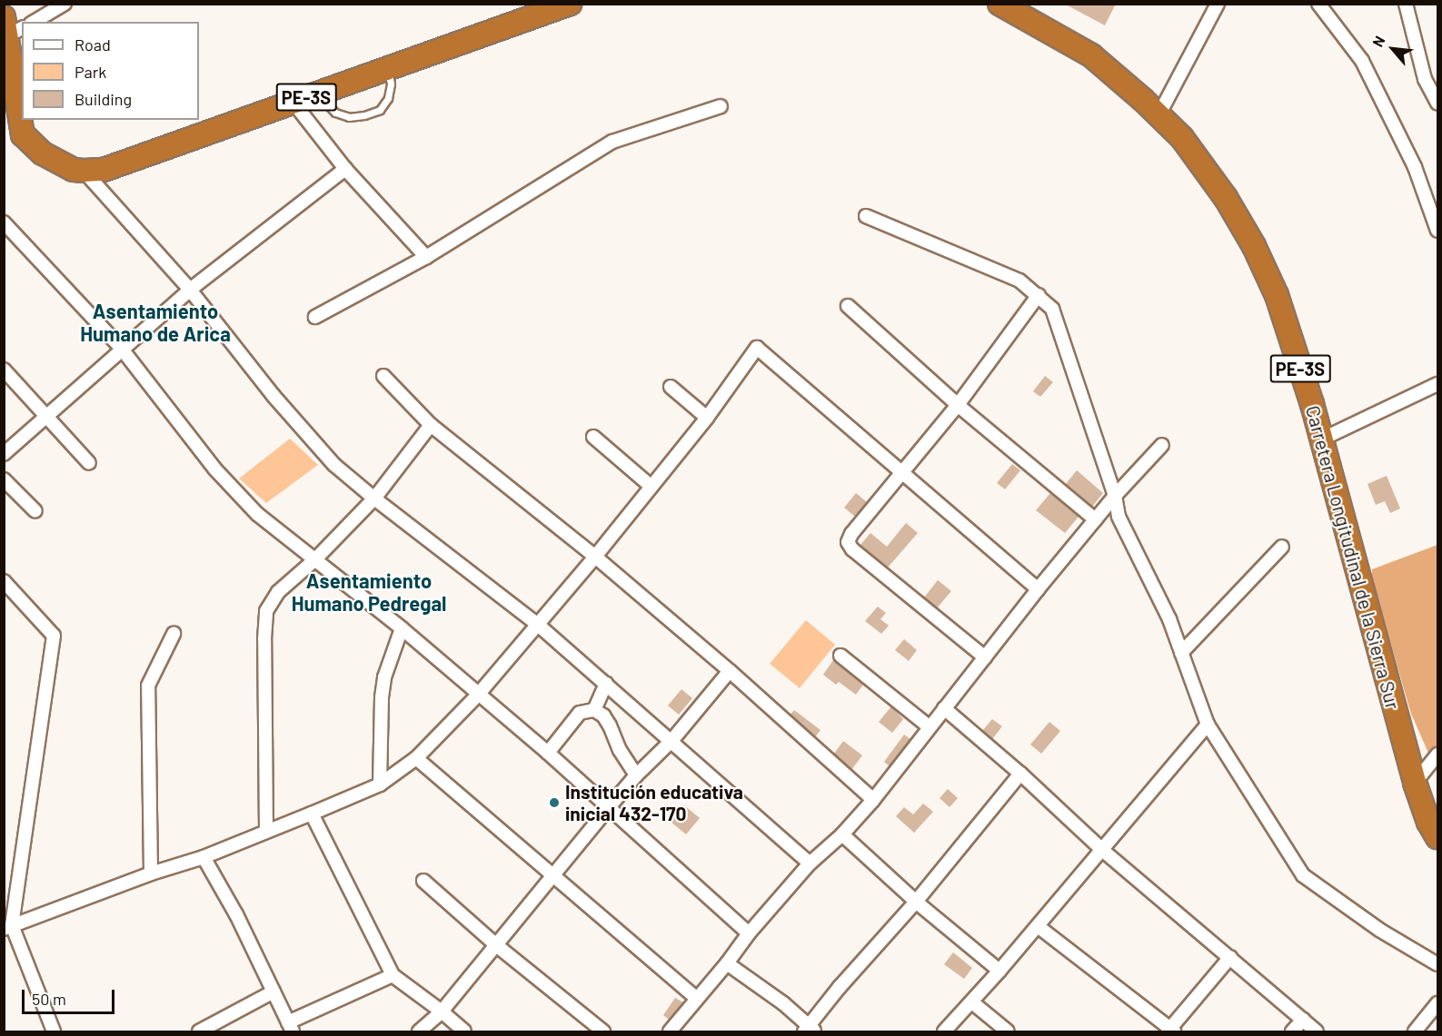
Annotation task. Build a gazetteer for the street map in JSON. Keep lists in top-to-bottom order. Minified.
{"streets":{"highway":["PE-3S","Carretera Longitudinal de la Sierra Sur"]},"districts":["Asentamiento Humano de Arica","Asentamiento Humano Pedregal"],"places":["Institución educativa inicial 432-170"],"legend":["Road","Park","Building"],"scale_bar":"50 m","north":"top left"}
